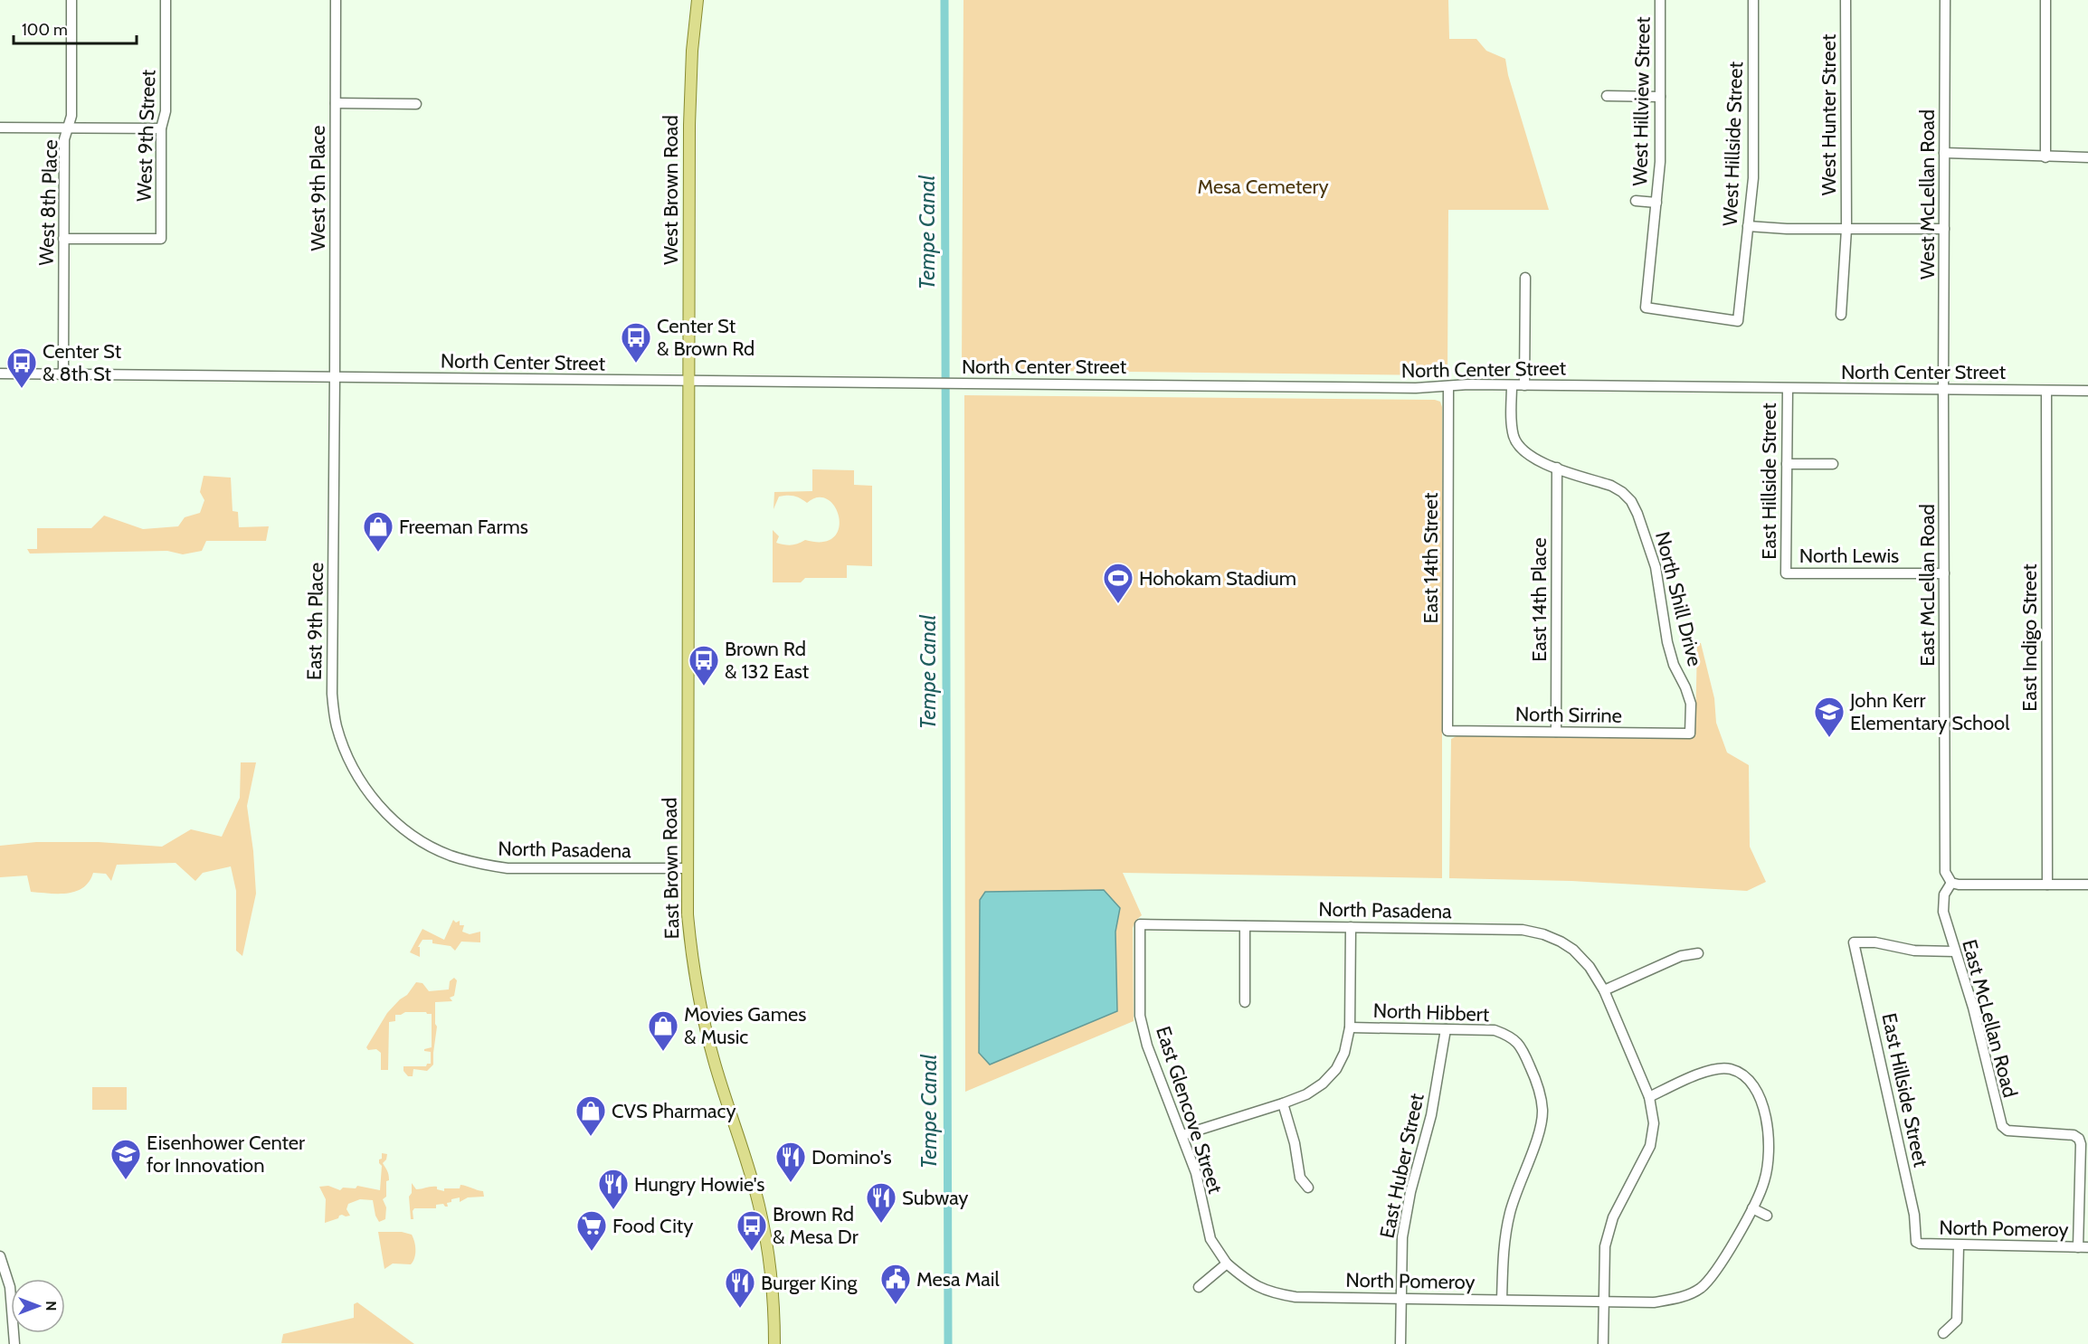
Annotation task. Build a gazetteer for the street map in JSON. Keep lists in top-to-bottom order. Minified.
{"streets":{"main road":["West Brown Road","East Brown Road"],"street":["West Hillview Street","West Hunter Street","West 9th Street","West Hillside Street","West 9th Place","West McLellan Road","West 8th Place","North Center Street","East Hillside Street","North Lewis","East 14th Street","East McLellan Road","North Shill Drive","East 14th Place","East 9th Place","East Indigo Street","North Sirrine","North Pasadena","North Hibbert","East Glencove Street","East Huber Street","North Pomeroy"]},"crossings":[["West Hillview Street","West Hillside Street"],["West 9th Street","West 8th Place"],["West 9th Place","North Center Street"],["West 9th Place","East 9th Place"],["West Brown Road","North Center Street"],["West Brown Road","East Brown Road"],["West McLellan Road","North Center Street"],["West McLellan Road","East McLellan Road"],["West 8th Place","North Center Street"],["North Center Street","East Hillside Street"],["North Center Street","East 14th Street"],["North Center Street","East McLellan Road"],["North Center Street","North Shill Drive"],["North Center Street","East 9th Place"],["North Center Street","East Indigo Street"],["North Center Street","East Brown Road"],["East Hillside Street","North Lewis"],["East Hillside Street","East McLellan Road"],["East Hillside Street","North Pomeroy"],["North Lewis","East McLellan Road"],["East 14th Street","North Sirrine"],["East McLellan Road","North Pomeroy"],["North Shill Drive","East 14th Place"],["North Shill Drive","North Sirrine"],["East 14th Place","North Sirrine"],["East 9th Place","North Pasadena"],["North Pasadena","East Brown Road"],["North Pasadena","East Glencove Street"],["North Pasadena","North Pomeroy"],["North Hibbert","East Huber Street"],["North Hibbert","North Pomeroy"],["East Glencove Street","North Pomeroy"],["East Huber Street","North Pomeroy"]],"water":["Tempe Canal"],"parks":["Mesa Cemetery"],"places":{"bus stop":["Center St & Brown Rd","Center St & 8th St","Brown Rd & 132 East","Brown Rd & Mesa Dr"],"shop":["Freeman Farms","Movies Games & Music","CVS Pharmacy"],"sports":["Hohokam Stadium"],"school or university":["John Kerr Elementary School","Eisenhower Center for Innovation"],"restaurant":["Domino's","Hungry Howie's","Subway","Burger King"],"supermarket":["Food City"],"public building":["Mesa Mail"]},"scale_bar":"100 m","north":"right"}
